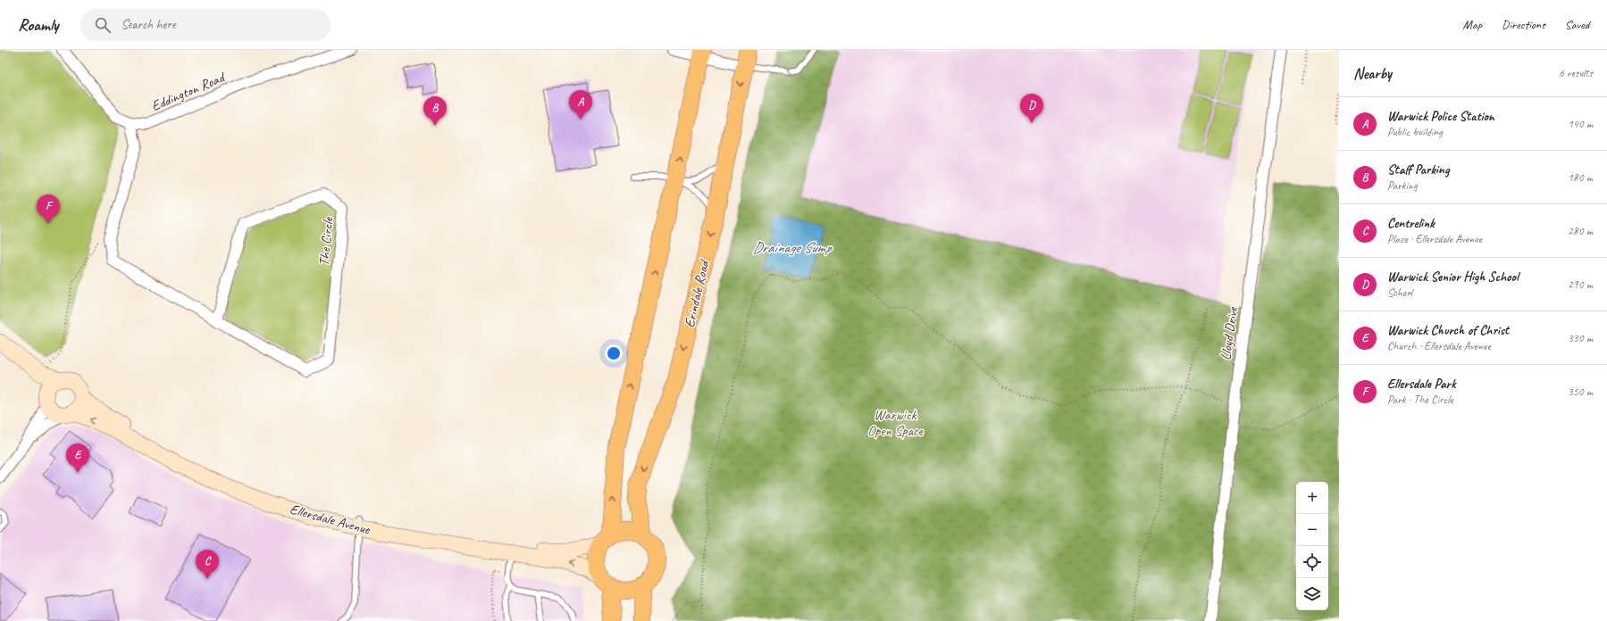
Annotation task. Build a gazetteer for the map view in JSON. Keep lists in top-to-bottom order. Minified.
{"streets":{"main road":["Erindale Road"],"street":["Eddington Road","The Circle","Lloyd Drive","Ellersdale Avenue"]},"crossings":[["Eddington Road","The Circle"],["Erindale Road","Ellersdale Avenue"]],"water":["Drainage Sump"],"parks":["Warwick Open Space"],"page":{"header":"Roamly","search":"Search here","nav":["Map","Directions","Saved"],"heading":["Nearby","6 results"],"pins":["A","D","B","F","E","C"],"list":[{"mark":"A","name":"Warwick Police Station","note":"Public building","value":"140 m"},{"mark":"B","name":"Staff Parking","note":"Parking","value":"180 m"},{"mark":"C","name":"Centrelink","note":"Place · Ellersdale Avenue","value":"280 m"},{"mark":"D","name":"Warwick Senior High School","note":"School","value":"290 m"},{"mark":"E","name":"Warwick Church of Christ","note":"Church · Ellersdale Avenue","value":"330 m"},{"mark":"F","name":"Ellersdale Park","note":"Park · The Circle","value":"350 m"}],"map_buttons":["+","−"]}}
